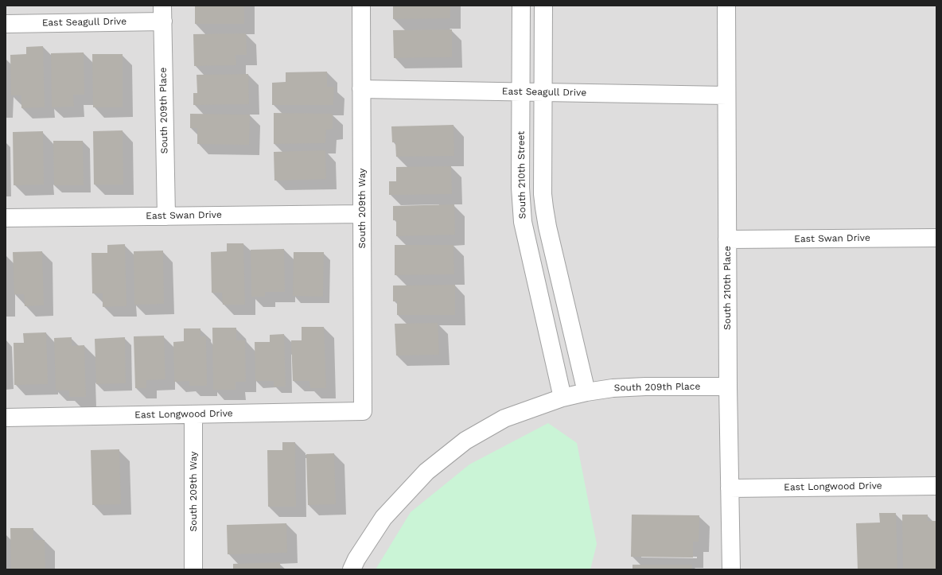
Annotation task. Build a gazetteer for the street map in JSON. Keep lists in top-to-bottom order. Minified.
{"streets":{"street":["East Seagull Drive","South 209th Place","South 210th Street","South 209th Way","East Swan Drive","South 210th Place","East Longwood Drive"]},"crossings":[["East Seagull Drive","South 209th Place"],["East Seagull Drive","South 210th Street"],["East Seagull Drive","South 209th Way"],["East Seagull Drive","South 210th Place"],["South 209th Place","South 210th Street"],["South 209th Place","East Swan Drive"],["South 209th Place","South 210th Place"],["South 209th Way","East Swan Drive"],["South 209th Way","East Longwood Drive"],["East Swan Drive","South 210th Place"],["South 210th Place","East Longwood Drive"]]}
